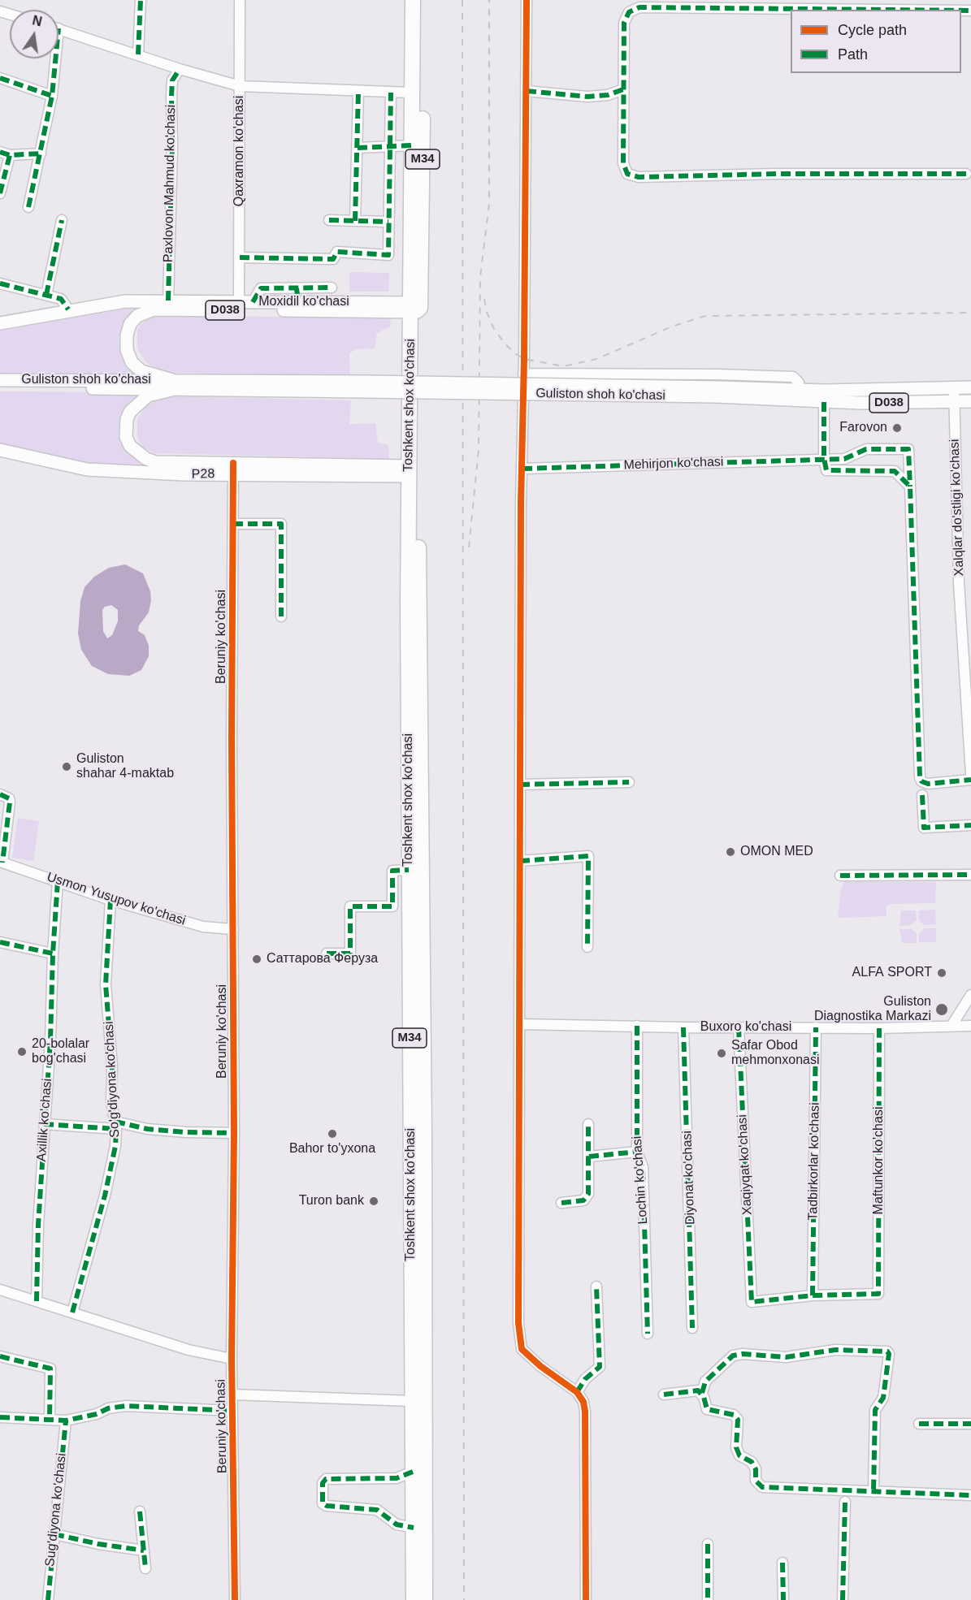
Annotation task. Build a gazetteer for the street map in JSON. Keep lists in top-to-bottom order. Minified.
{"streets":{"highway":["M34","Toshkent shox ko'chasi"],"main road":["Moxidil ko'chasi","D038","Guliston shoh ko'chasi","Р28"],"street":["Qaxramon ko'chasi","Paxlovon Mahmud ko'chasi","Mehirjon ko'chasi","Xalqlar do'stligi ko'chasi","Beruniy ko'chasi","Usmon Yusupov ko'chasi","Buxoro ko'chasi","So'g'diyona ko'chasi","Axillik ko'chasi","Maftunkor ko'chasi","Tadbirkorlar ko'chasi","Xaqiyqat ko'chasi","Diyonat ko'chasi","Lochin ko'chasi","Sug'diyona ko'chasi"]},"crossings":[["Qaxramon ko'chasi","Moxidil ko'chasi"],["Paxlovon Mahmud ko'chasi","Moxidil ko'chasi"],["Paxlovon Mahmud ko'chasi","D038"],["Moxidil ko'chasi","D038"],["Moxidil ko'chasi","Guliston shoh ko'chasi"],["Moxidil ko'chasi","Toshkent shox ko'chasi"],["Guliston shoh ko'chasi","Toshkent shox ko'chasi"],["Guliston shoh ko'chasi","Р28"],["Guliston shoh ko'chasi","Xalqlar do'stligi ko'chasi"],["Guliston shoh ko'chasi","Beruniy ko'chasi"],["Toshkent shox ko'chasi","Р28"],["Р28","Beruniy ko'chasi"],["Beruniy ko'chasi","Usmon Yusupov ko'chasi"],["Usmon Yusupov ko'chasi","So'g'diyona ko'chasi"],["Usmon Yusupov ko'chasi","Axillik ko'chasi"],["Buxoro ko'chasi","Maftunkor ko'chasi"],["Buxoro ko'chasi","Tadbirkorlar ko'chasi"],["Buxoro ko'chasi","Xaqiyqat ko'chasi"],["Buxoro ko'chasi","Diyonat ko'chasi"],["Buxoro ko'chasi","Lochin ko'chasi"],["Maftunkor ko'chasi","Tadbirkorlar ko'chasi"],["Maftunkor ko'chasi","Xaqiyqat ko'chasi"],["Tadbirkorlar ko'chasi","Xaqiyqat ko'chasi"]],"places":["Farovon","Guliston shahar 4-maktab","OMON MED","Саттарова Феруза","ALFA SPORT","Guliston Diagnostika Markazi","20-bolalar bog'chasi","Safar Obod mehmonxonasi","Bahor to'yxona","Turon bank"],"legend":["Cycle path","Path"],"north":"top"}
